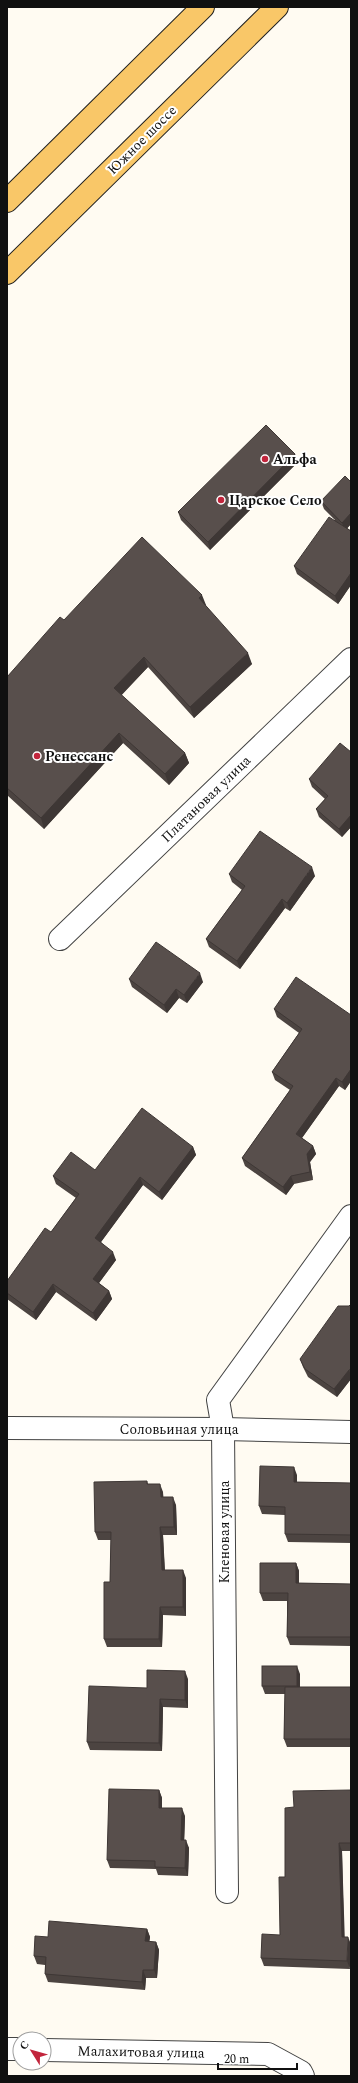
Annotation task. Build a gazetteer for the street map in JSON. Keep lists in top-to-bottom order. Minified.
{"streets":{"main road":["Южное шоссе"],"street":["Платановая улица","Соловьиная улица","Кленовая улица","Малахитовая улица"]},"crossings":[["Соловьиная улица","Кленовая улица"]],"places":["Альфа","Царское Село","Ренессанс"],"scale_bar":"20 m","north":"top left"}
